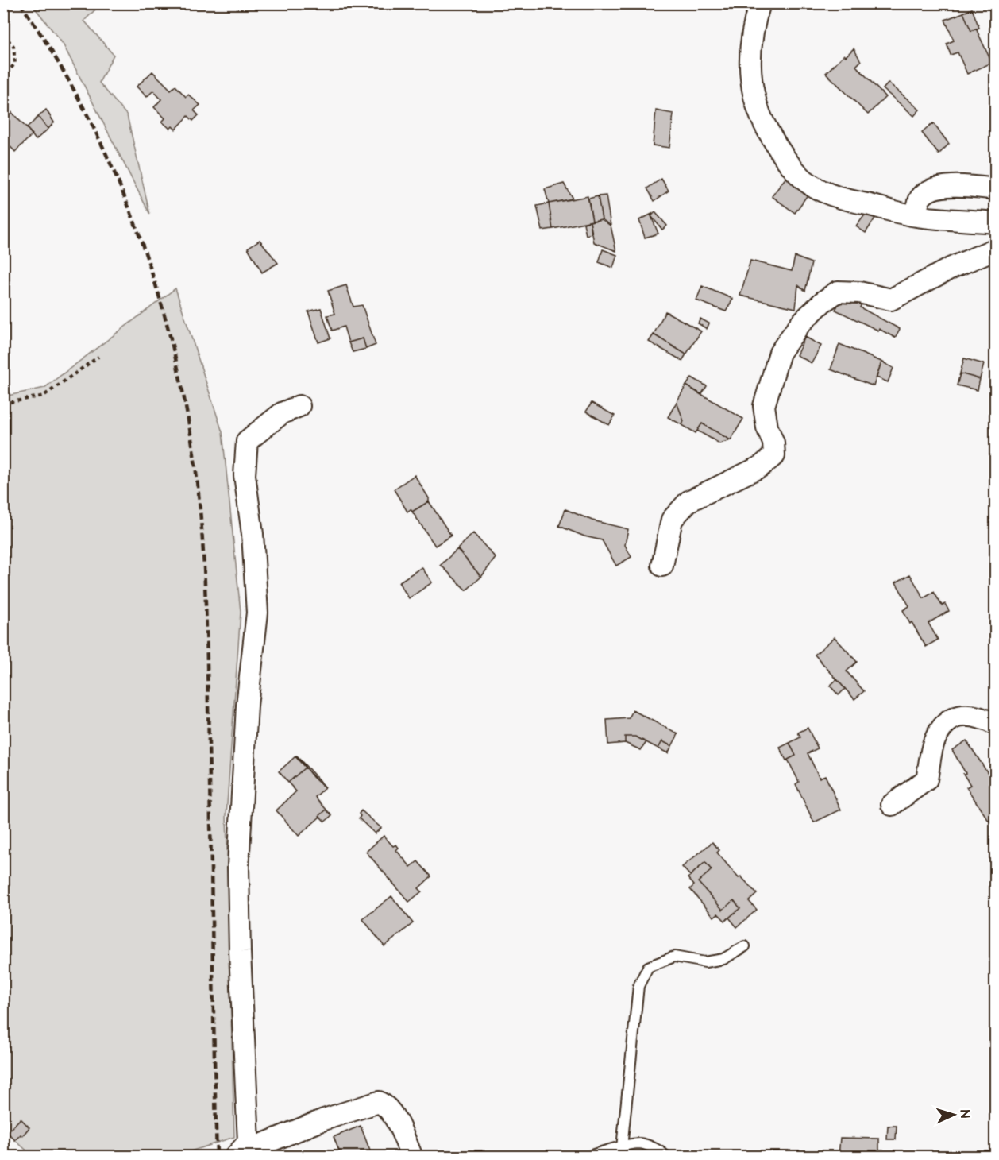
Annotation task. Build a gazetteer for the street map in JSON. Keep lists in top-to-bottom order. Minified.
{"north":"right"}
